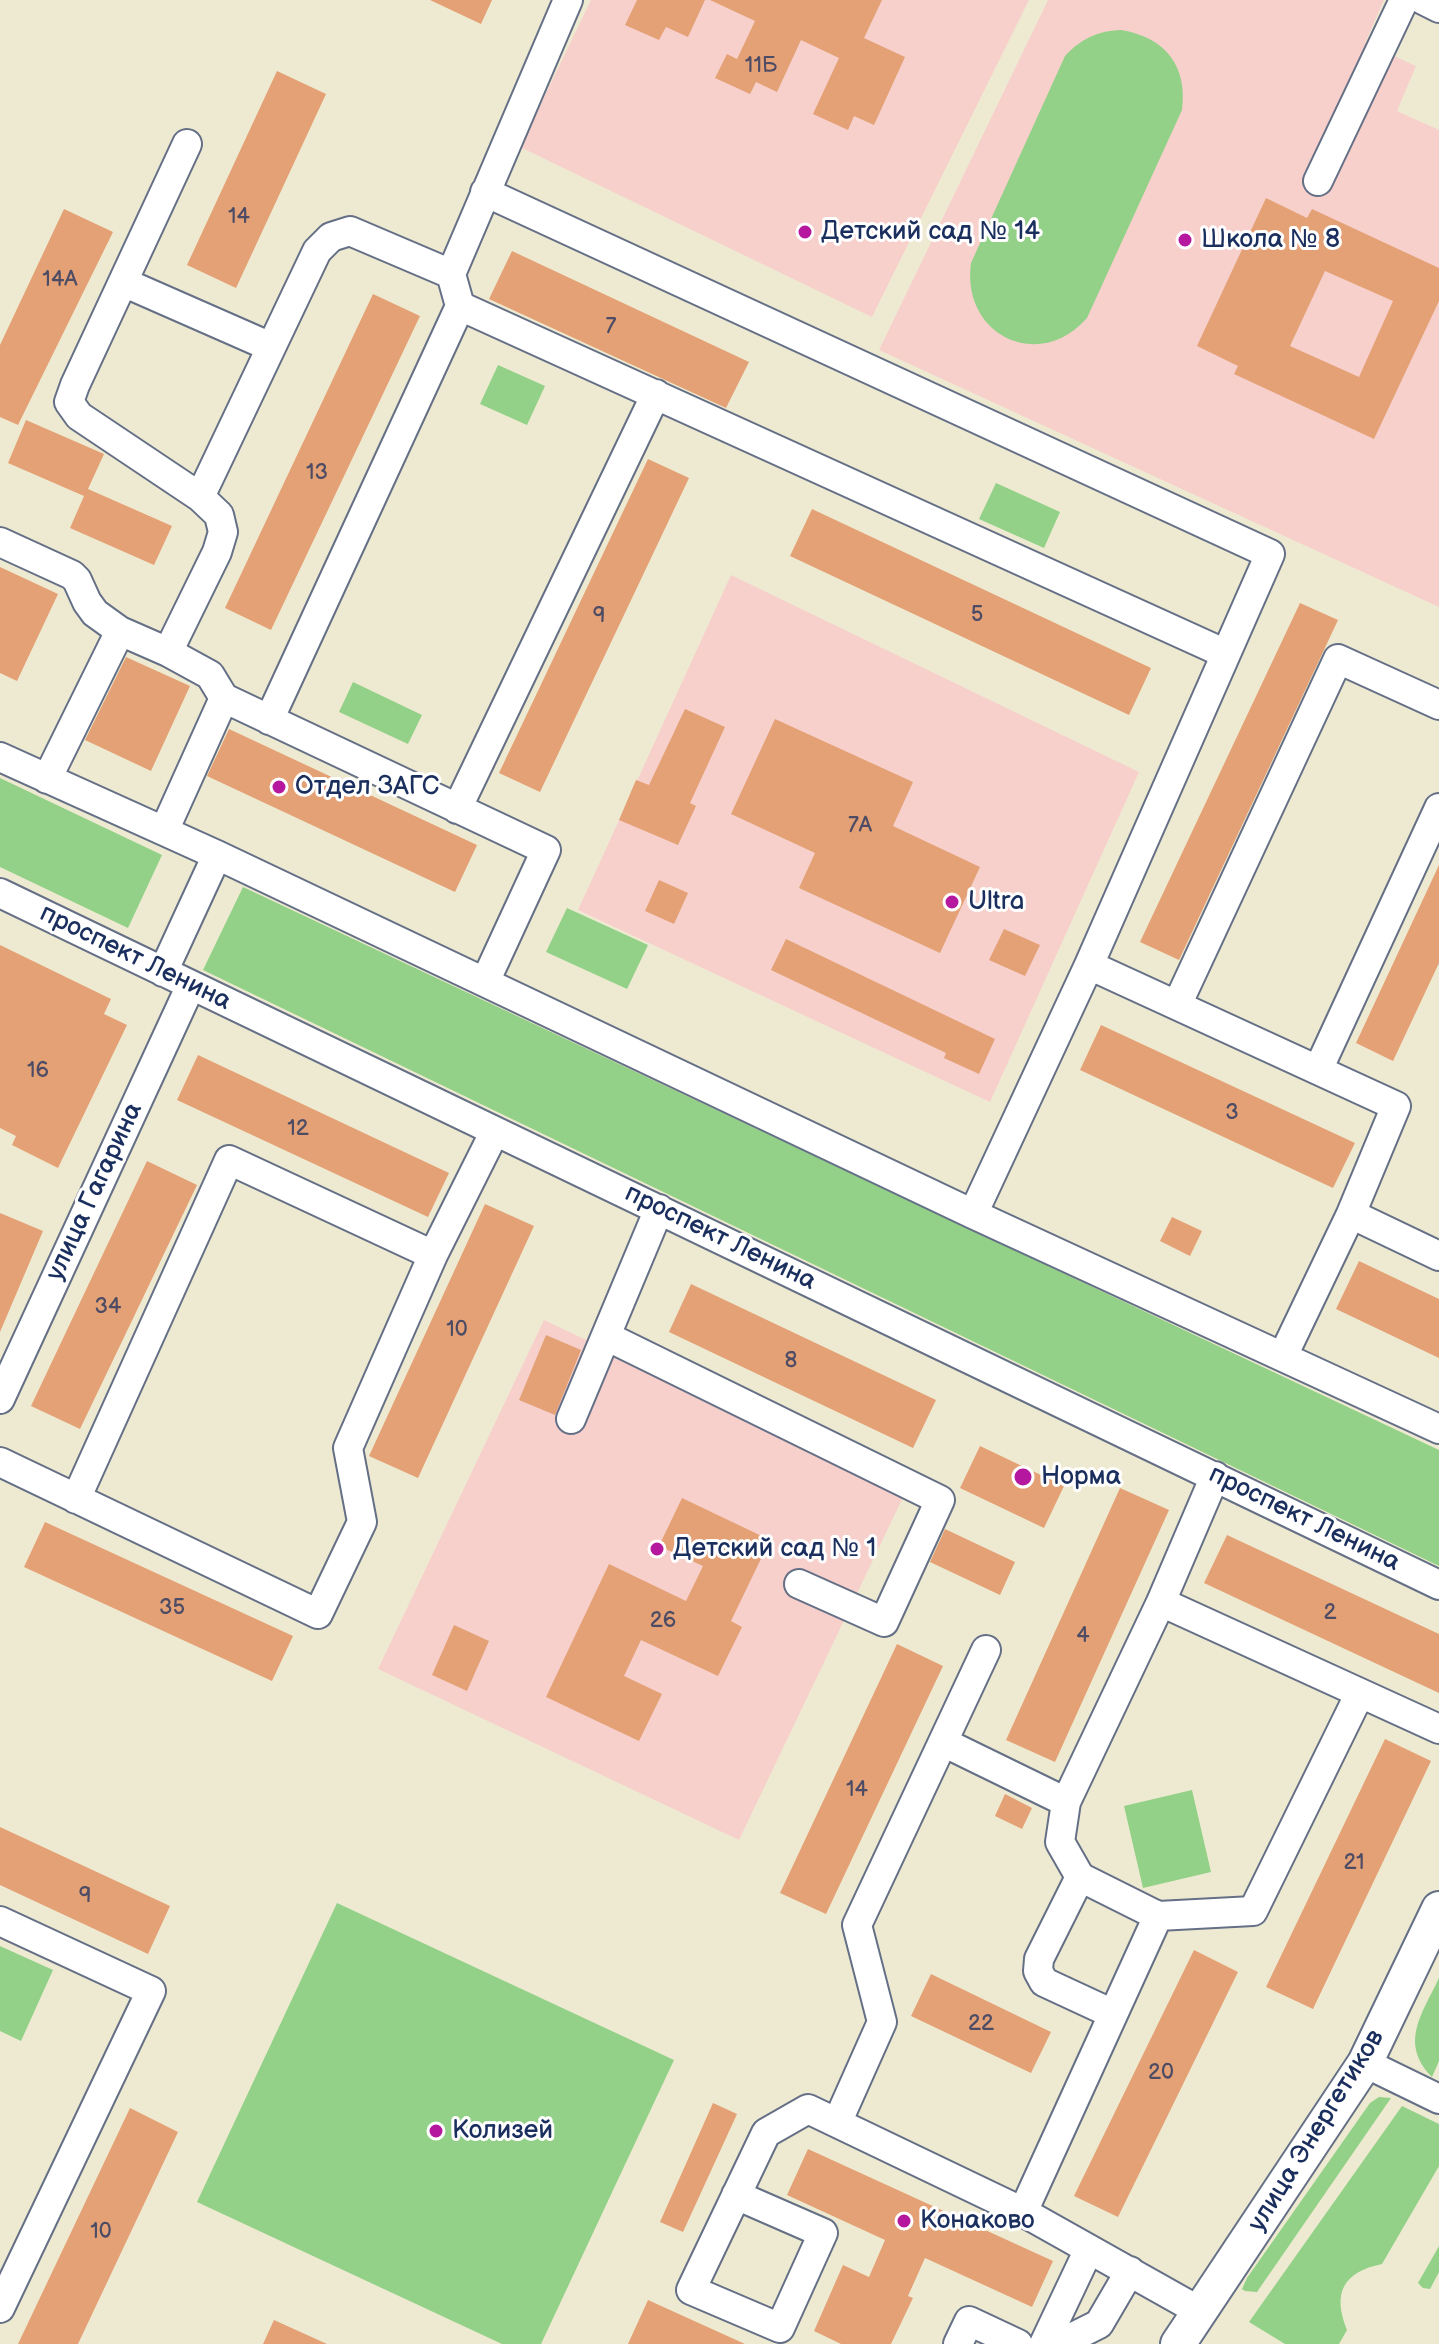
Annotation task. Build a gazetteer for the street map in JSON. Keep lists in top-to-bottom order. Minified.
{"streets":{"main road":["улица Энергетиков"],"street":["проспект Ленина","улица Гагарина"]},"crossings":[["проспект Ленина","улица Гагарина"]],"places":["Детский сад № 14","Школа № 8","Отдел ЗАГС","Ultra","Норма","Детский сад № 1","Колизей","Конаково"],"house_numbers":["11Б","14","14А","7","13","5","9","7А","16","3","12","34","10","8","35","2","26","4","14","21","9","22","20","10"]}
